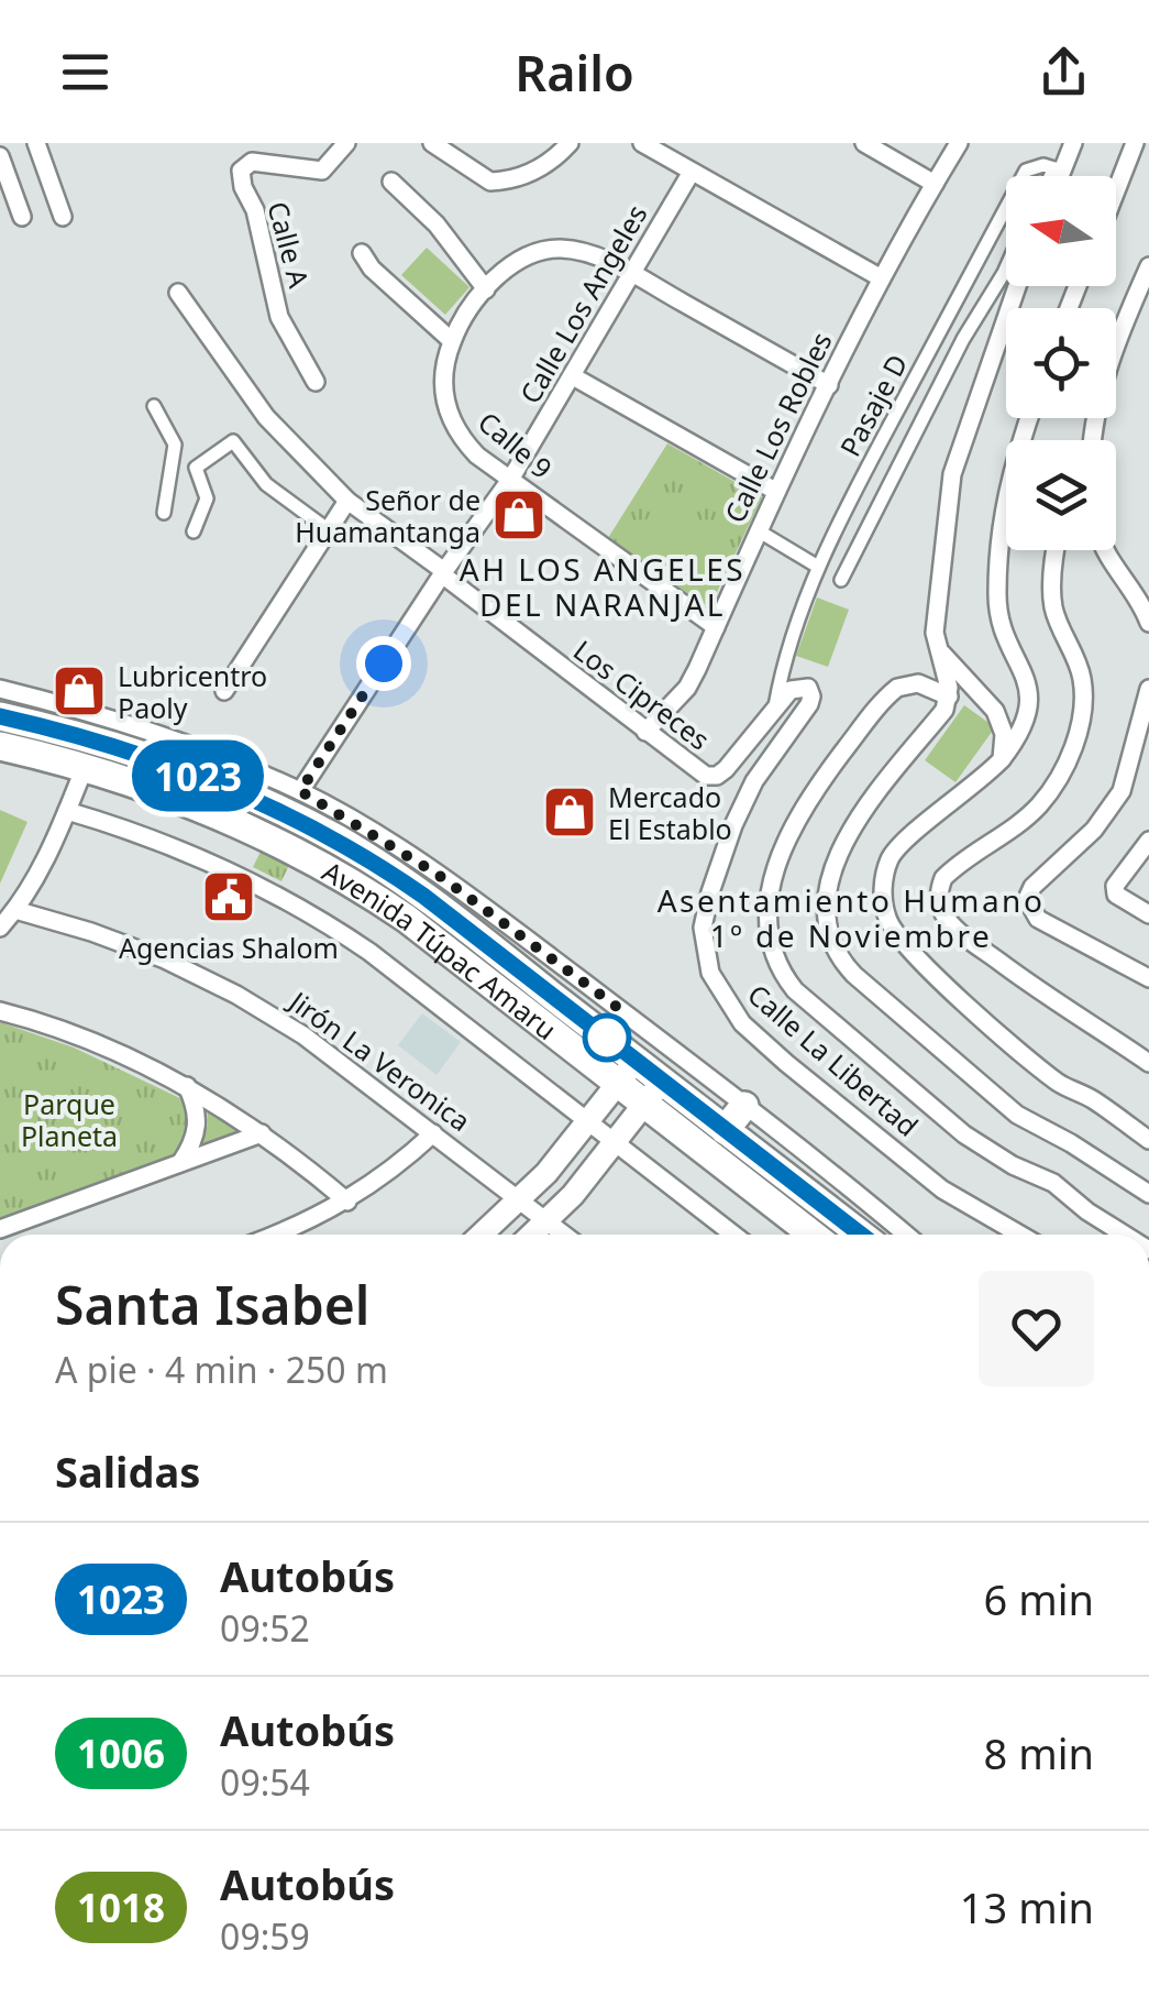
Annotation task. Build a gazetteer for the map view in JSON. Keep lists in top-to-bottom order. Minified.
{"streets":{"highway":["Avenida Túpac Amaru"],"street":["Calle A","Calle Los Angeles","Pasaje D","Calle Los Robles","Calle 9","Los Cipreces","Calle La Libertad","Jirón La Veronica"]},"crossings":[["Calle Los Angeles","Calle 9"],["Calle Los Angeles","Los Cipreces"],["Calle Los Angeles","Avenida Túpac Amaru"],["Pasaje D","Los Cipreces"],["Pasaje D","Calle La Libertad"],["Calle Los Robles","Calle 9"],["Calle Los Robles","Los Cipreces"],["Los Cipreces","Calle La Libertad"]],"districts":["AH LOS ANGELES DEL NARANJAL","Asentamiento Humano 1º de Noviembre"],"parks":["Parque Planeta"],"places":{"shop":["Señor de Huamantanga","Lubricentro Paoly","Mercado El Establo"],"public building":["Agencias Shalom"]},"lines":["bus line 1023"],"north":"left","page":{"header":"Railo","on_map":"1023","heading":[["Santa Isabel","A pie · 4 min · 250 m"],"Salidas"],"list":[{"mark":"1023","name":"Autobús","note":"09:52","value":"6 min"},{"mark":"1006","name":"Autobús","note":"09:54","value":"8 min"},{"mark":"1018","name":"Autobús","note":"09:59","value":"13 min"}]}}
